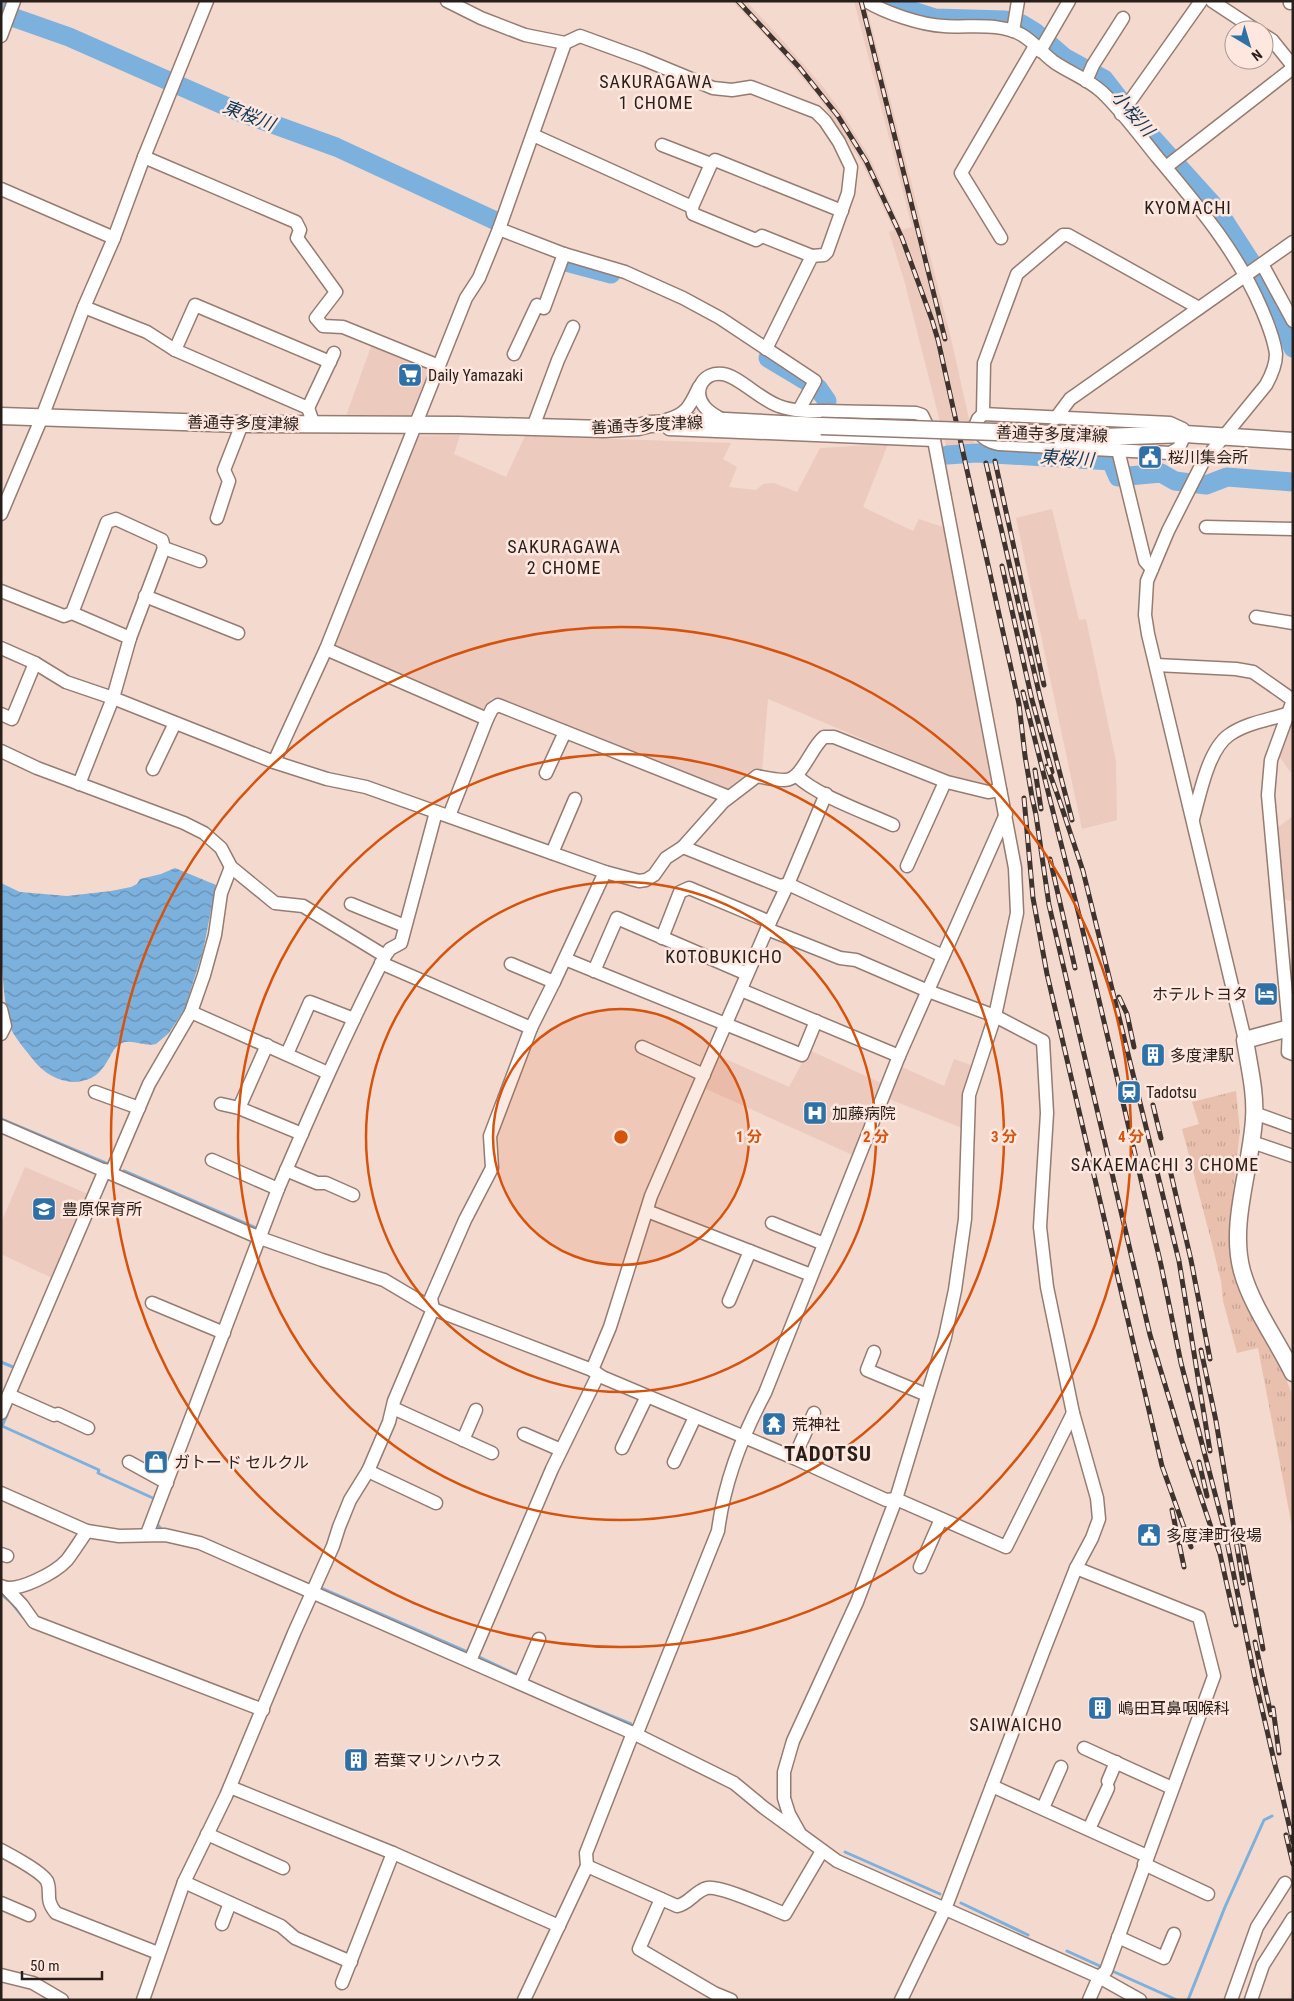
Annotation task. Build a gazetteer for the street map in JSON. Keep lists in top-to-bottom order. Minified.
{"streets":{"main road":["善通寺多度津線"]},"districts":["SAKURAGAWA 1 CHOME","KYOMACHI","SAKURAGAWA 2 CHOME","KOTOBUKICHO","SAKAEMACHI 3 CHOME","TADOTSU","SAIWAICHO"],"water":["小桜川","東桜川"],"places":{"supermarket":["Daily Yamazaki"],"public building":["桜川集会所","多度津町役場"],"hotel":["ホテルトヨタ"],"building":["多度津駅","嶋田耳鼻咽喉科","若葉マリンハウス"],"station":["Tadotsu"],"hospital":["加藤病院"],"school or university":["豊原保育所"],"temple":["荒神社"],"shop":["ガトー ド セルクル"]},"scale_bar":"50 m","north":"bottom right","rings":["1 分","2 分","3 分","4 分"]}
